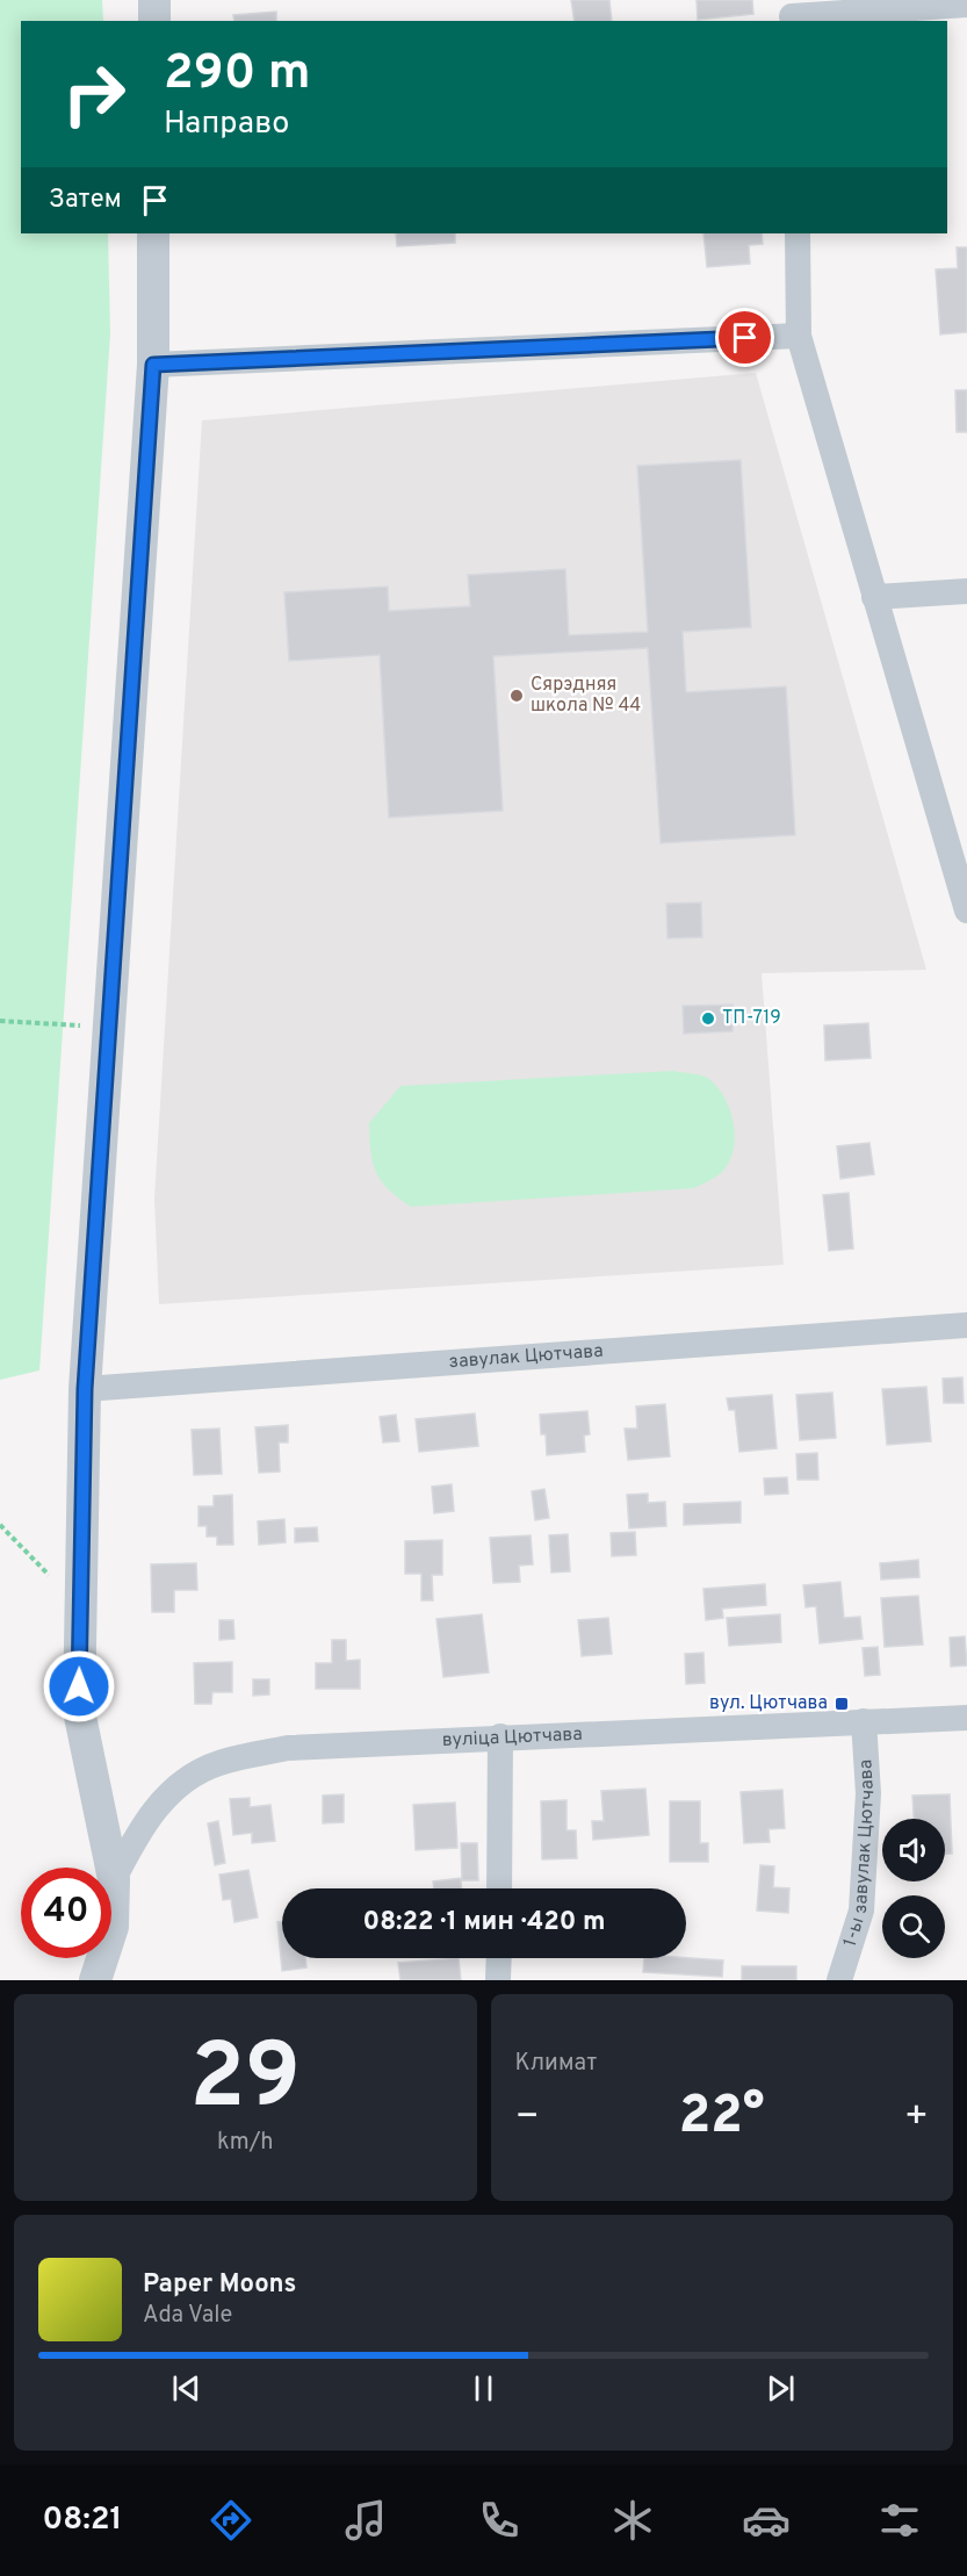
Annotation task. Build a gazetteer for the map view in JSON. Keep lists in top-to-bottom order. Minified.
{"streets":{"street":["завулак Цютчава","вуліца Цютчава","1-ы завулак Цютчава"]},"crossings":[["вуліца Цютчава","1-ы завулак Цютчава"]],"places":{"other":["Сярэдняя школа № 44","ТП-719"],"transit":["вул. Цютчава"]},"page":{"turn":["290 m","Направо"],"then":"Затем","limit":"40","trip":"08:22 · 1 мин · 420 m","tile":[["29","km/h"],"Климат"],"heat":["−","22°","+"],"song":["Paper Moons","Ada Vale"],"tabs":"08:21"}}
